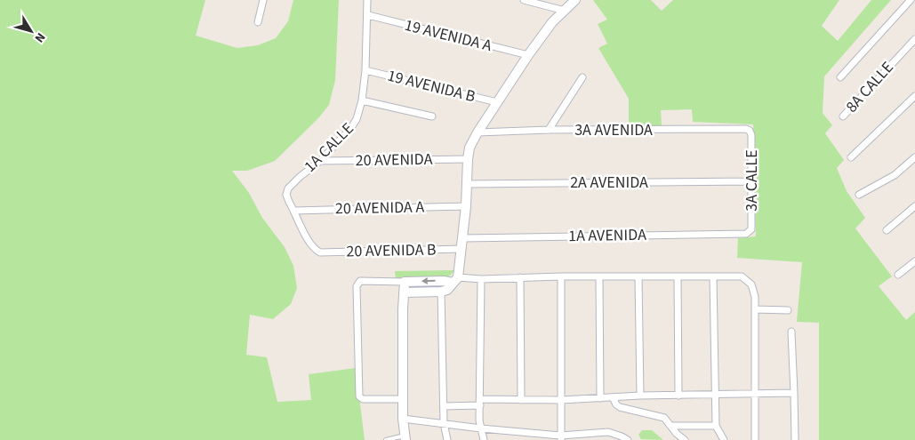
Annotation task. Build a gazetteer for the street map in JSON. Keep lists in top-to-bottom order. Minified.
{"streets":{"street":["19 AVENIDA A","19 AVENIDA B","8A CALLE","3A AVENIDA","1A CALLE","20 AVENIDA","3A CALLE","2A AVENIDA","20 AVENIDA A","1A AVENIDA","20 AVENIDA B"]},"crossings":[["19 AVENIDA A","1A CALLE"],["19 AVENIDA B","1A CALLE"],["3A AVENIDA","3A CALLE"],["1A CALLE","20 AVENIDA"],["1A CALLE","20 AVENIDA A"],["1A CALLE","20 AVENIDA B"],["3A CALLE","2A AVENIDA"],["3A CALLE","1A AVENIDA"]],"north":"bottom right"}
